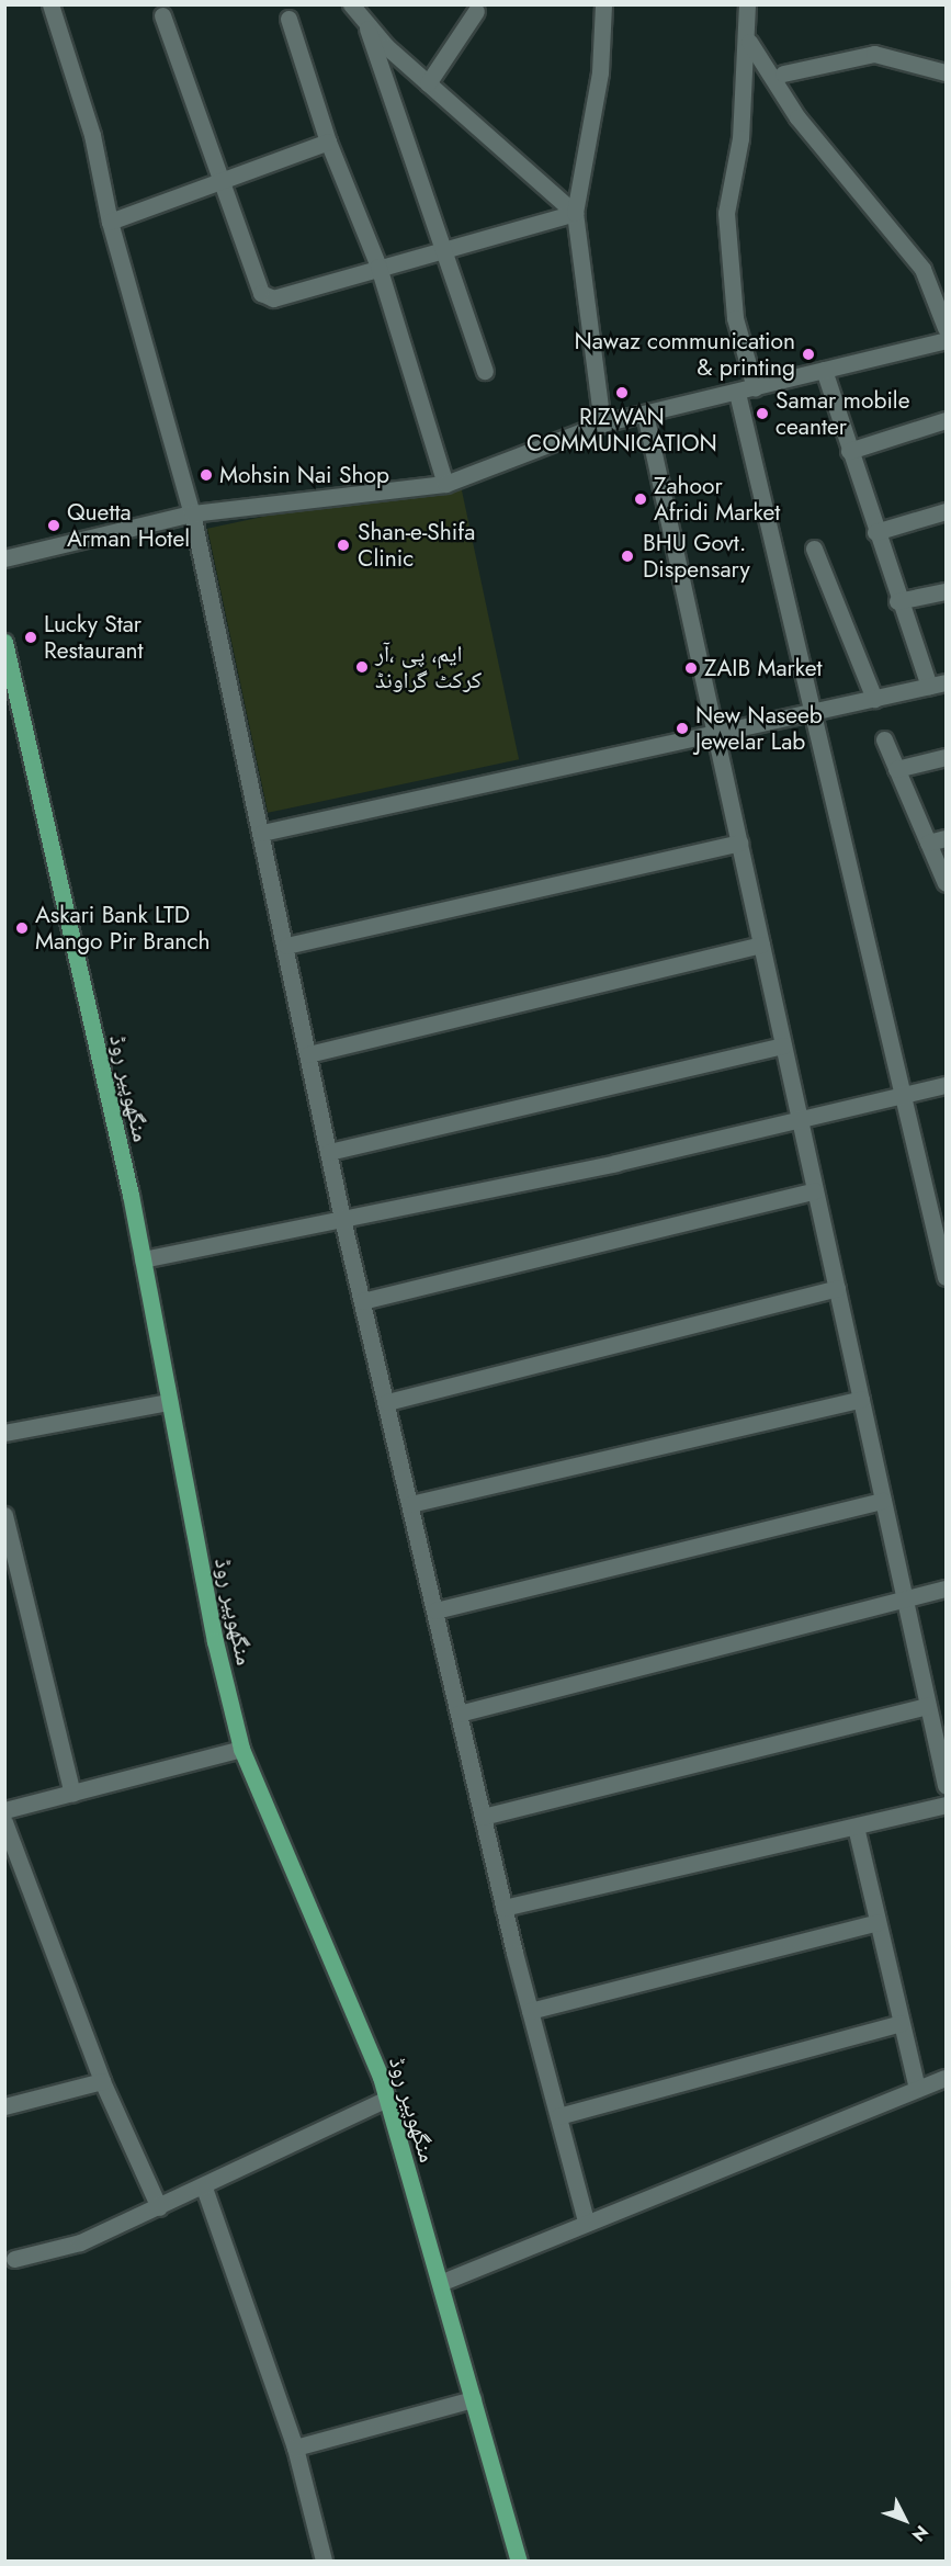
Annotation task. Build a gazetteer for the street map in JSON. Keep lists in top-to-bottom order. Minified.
{"streets":{"main road":["منگھوپیر روڈ"]},"places":["Nawaz communication & printing","RIZWAN COMMUNICATION","Samar mobile ceanter","Mohsin Nai Shop","Zahoor Afridi Market","Quetta Arman Hotel","Shan-e-Shifa Clinic","BHU Govt. Dispensary","Lucky Star Restaurant","ایم، پی ،آر کرکٹ گراونڈ","ZAIB Market","New Naseeb Jewelar Lab","Askari Bank LTD Mango Pir Branch"],"north":"bottom right"}
